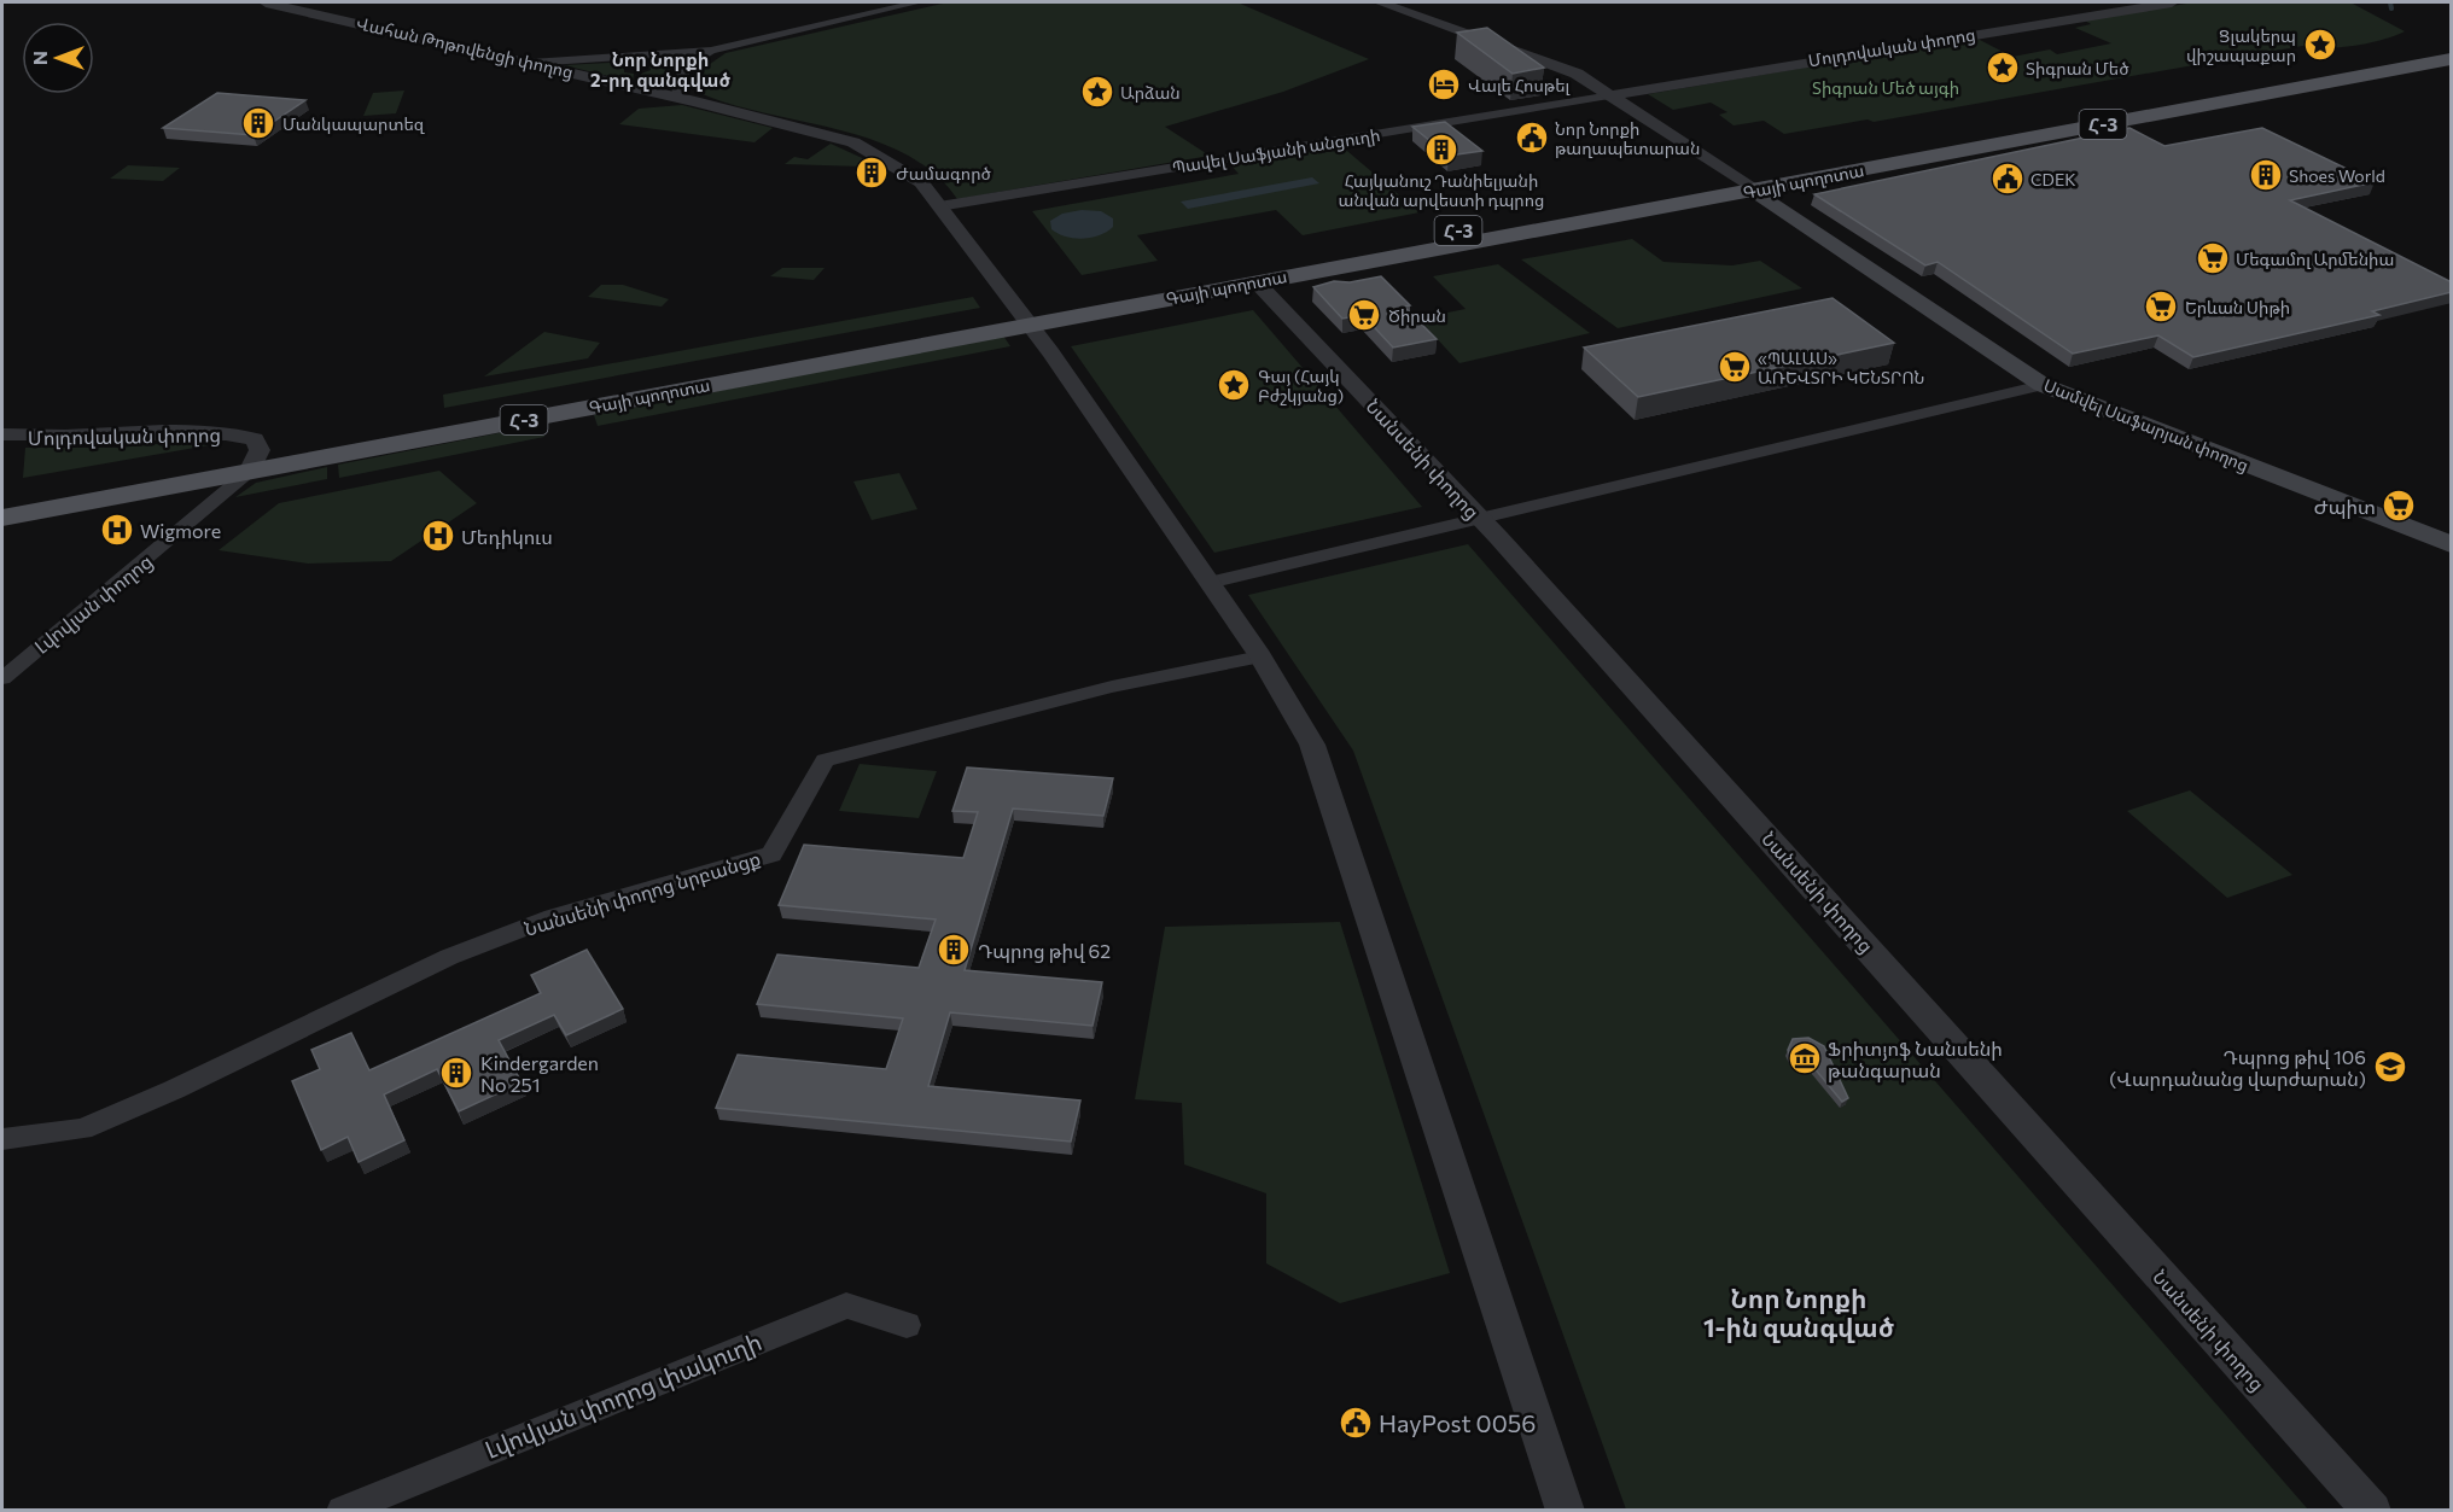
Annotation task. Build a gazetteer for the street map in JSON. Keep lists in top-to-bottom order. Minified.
{"streets":{"main road":["Հ-3","Գայի պողոտա","Սամվել Սաֆարյան փողոց"],"street":["Վահան Թոթովենցի փողոց","Մոլդովական փողոց","Պավել Սաֆյանի անցուղի","Նանսենի փողոց","Լվովյան փողոց","Նանսենի փողոց նրբանցք","Լվովյան փողոց փակուղի"]},"crossings":[["Վահան Թոթովենցի փողոց","Պավել Սաֆյանի անցուղի"],["Վահան Թոթովենցի փողոց","Գայի պողոտա"],["Մոլդովական փողոց","Պավել Սաֆյանի անցուղի"],["Մոլդովական փողոց","Գայի պողոտա"],["Մոլդովական փողոց","Լվովյան փողոց"],["Գայի պողոտա","Սամվել Սաֆարյան փողոց"],["Գայի պողոտա","Նանսենի փողոց"],["Գայի պողոտա","Լվովյան փողոց"]],"districts":["Նոր Նորքի 2-րդ զանգված","Նոր Նորքի 1-ին զանգված"],"parks":["Տիգրան Մեծ այգի"],"places":{"place":["Ցլակերպ վիշապաքար","Տիգրան Մեծ","Արձան","Գայ (Հայկ Բժշկյանց)"],"hotel":["Վալե Հոսթել"],"building":["Մանկապարտեզ","Հայկանուշ Դանիելյանի անվան արվեստի դպրոց","Ժամագործ","Shoes World","Դպրոց թիվ 62","Kindergarden No 251"],"public building":["Նոր Նորքի թաղապետարան","CDEK","HayPost 0056"],"supermarket":["Մեգամոլ Արմենիա","Երևան Սիթի","Ծիրան","«ՊԱԼԱՍ» ԱՌԵՎՏՐԻ ԿԵՆՏՐՈՆ","Ժպիտ"],"hospital":["Wigmore","Մեդիկուս"],"museum":["Ֆրիտյոֆ Նանսենի թանգարան"],"school or university":["Դպրոց թիվ 106 (Վարդանանց վարժարան)"]},"north":"left"}
